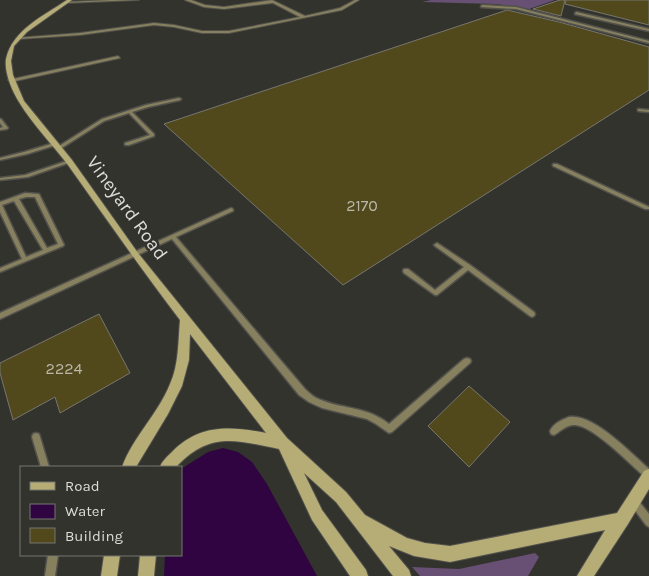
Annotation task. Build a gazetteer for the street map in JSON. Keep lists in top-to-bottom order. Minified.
{"streets":{"street":["Vineyard Road"]},"house_numbers":["2170","2224"],"legend":["Road","Water","Building"]}
